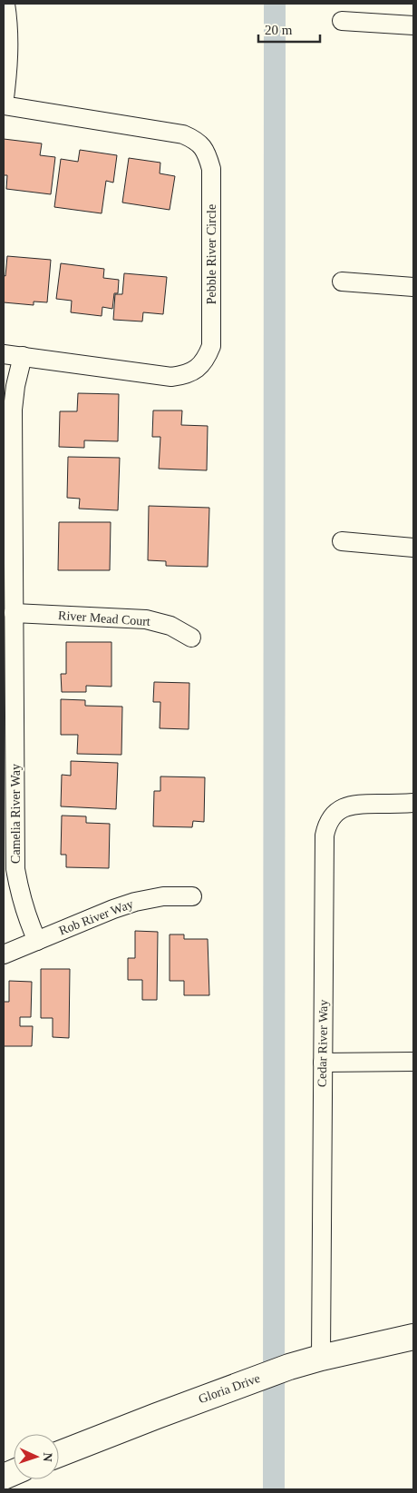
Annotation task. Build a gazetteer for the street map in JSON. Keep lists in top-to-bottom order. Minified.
{"streets":{"street":["Pebble River Circle","River Mead Court","Camelia River Way","Rob River Way","Cedar River Way","Gloria Drive"]},"crossings":[["Pebble River Circle","Camelia River Way"],["River Mead Court","Camelia River Way"],["Camelia River Way","Rob River Way"],["Cedar River Way","Gloria Drive"]],"scale_bar":"20 m","north":"right"}
